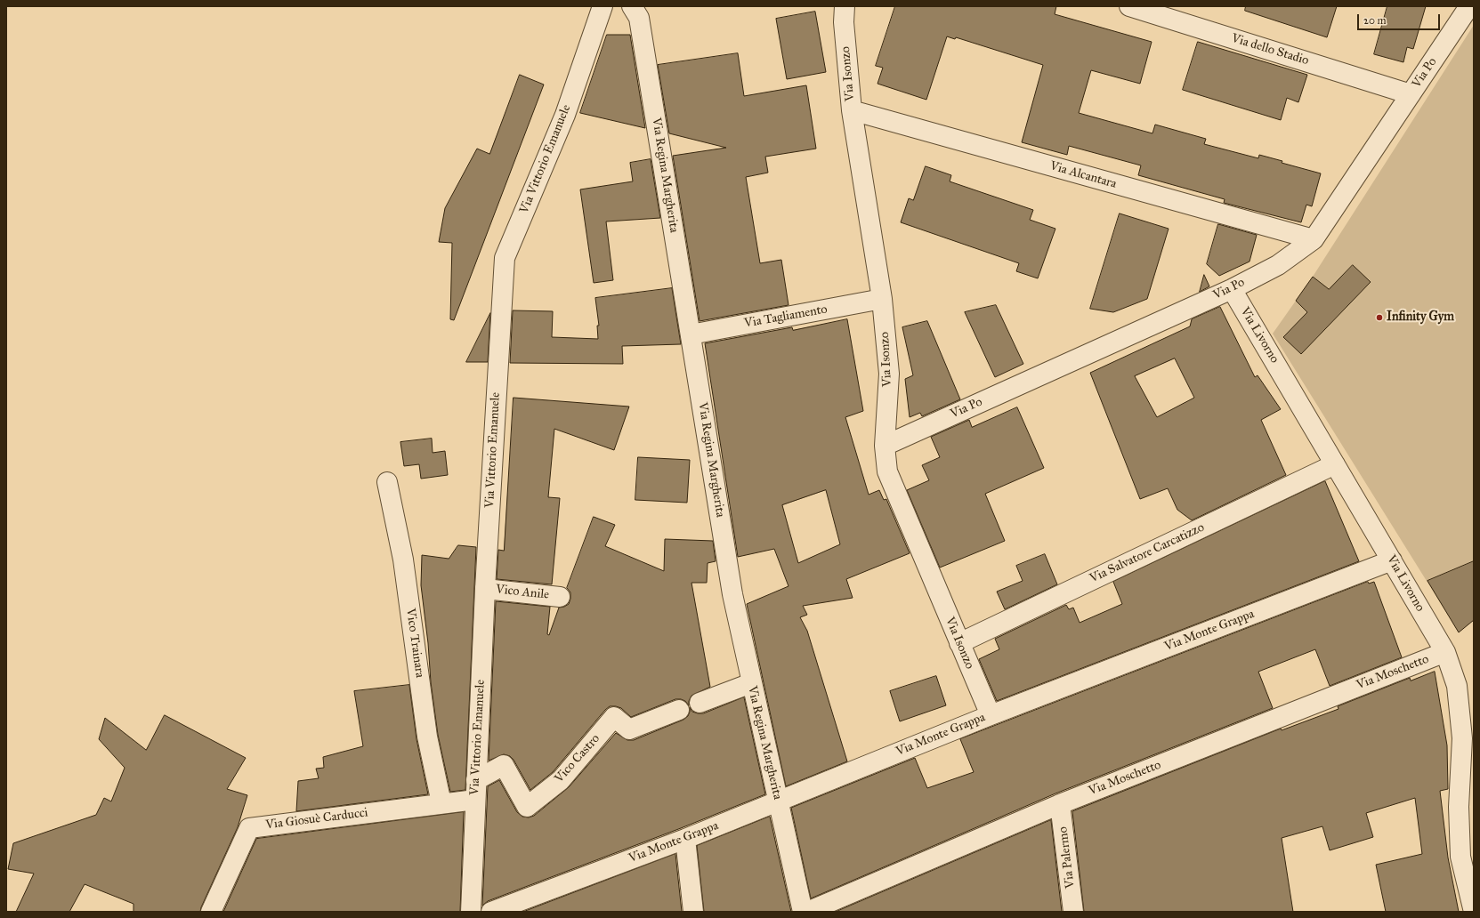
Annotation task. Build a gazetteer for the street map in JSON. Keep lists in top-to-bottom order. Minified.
{"streets":{"street":["Via dello Stadio","Via Po","Via Isonzo","Via Vittorio Emanuele","Via Regina Margherita","Via Alcantara","Via Tagliamento","Via Livorno","Via Salvatore Carcatizzo","Vico Anile","Via Monte Grappa","Vico Trainara","Via Moschetto","Vico Castro","Via Giosuè Carducci","Via Palermo"]},"crossings":[["Via dello Stadio","Via Po"],["Via Po","Via Isonzo"],["Via Po","Via Alcantara"],["Via Po","Via Livorno"],["Via Isonzo","Via Alcantara"],["Via Isonzo","Via Tagliamento"],["Via Isonzo","Via Salvatore Carcatizzo"],["Via Isonzo","Via Monte Grappa"],["Via Vittorio Emanuele","Vico Anile"],["Via Vittorio Emanuele","Vico Castro"],["Via Vittorio Emanuele","Via Giosuè Carducci"],["Via Regina Margherita","Via Tagliamento"],["Via Regina Margherita","Via Monte Grappa"],["Via Livorno","Via Salvatore Carcatizzo"],["Via Livorno","Via Monte Grappa"],["Via Livorno","Via Moschetto"],["Vico Trainara","Via Giosuè Carducci"],["Via Moschetto","Via Palermo"]],"places":["Infinity Gym"],"scale_bar":"20 m"}
